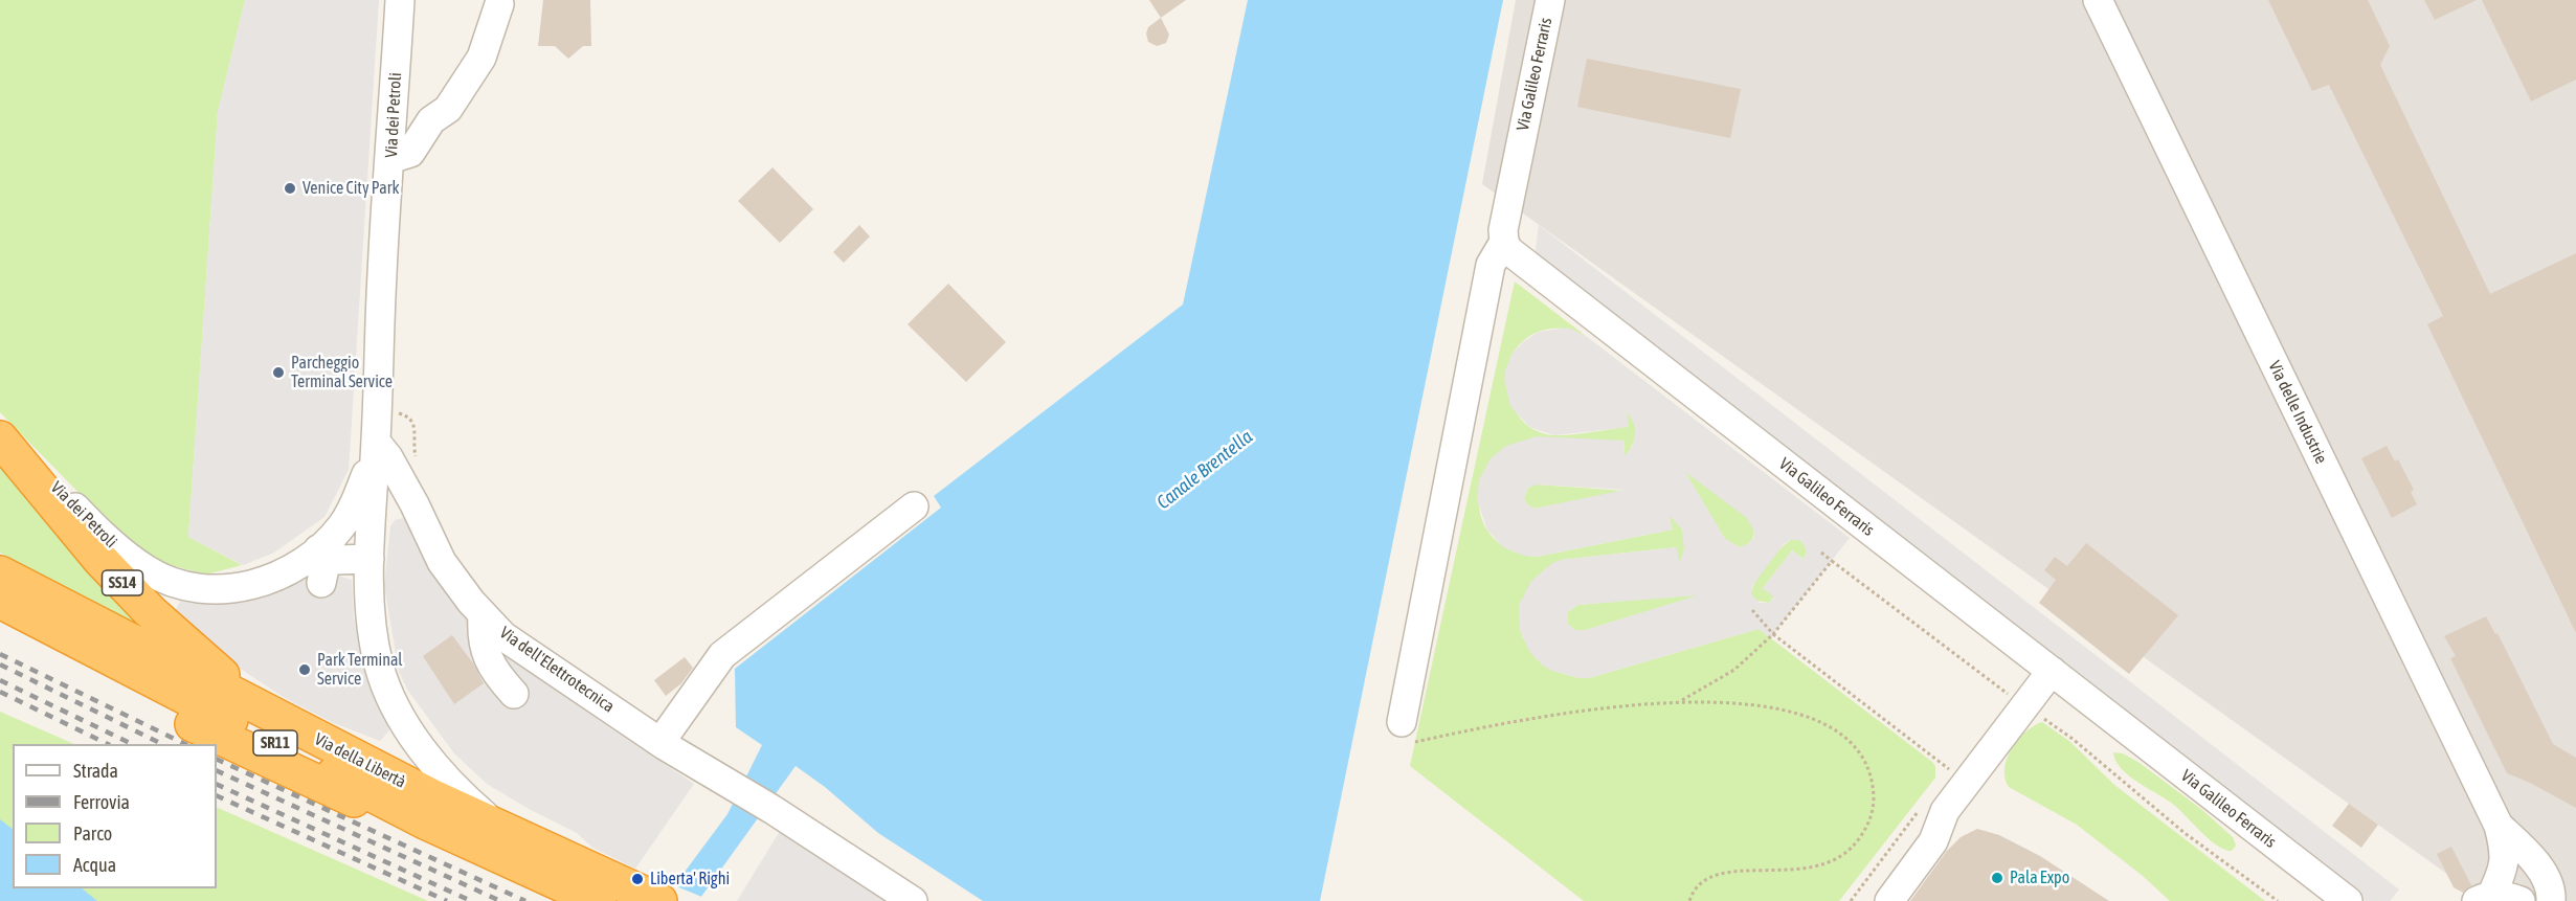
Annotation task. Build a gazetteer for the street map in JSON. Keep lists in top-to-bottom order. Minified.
{"streets":{"highway":["SS14","SR11","Via della Libertà"],"street":["Via Galileo Ferraris","Via dei Petroli","Via delle Industrie","Via dell'Elettrotecnica"]},"crossings":[["Via dei Petroli","SS14"],["Via dei Petroli","Via dell'Elettrotecnica"],["Via dei Petroli","Via della Libertà"],["SS14","Via della Libertà"]],"water":["Canale Brentella"],"places":["Venice City Park","Parcheggio Terminal Service","Park Terminal Service","Pala Expo","Liberta' Righi"],"legend":["Strada","Ferrovia","Parco","Acqua"]}
